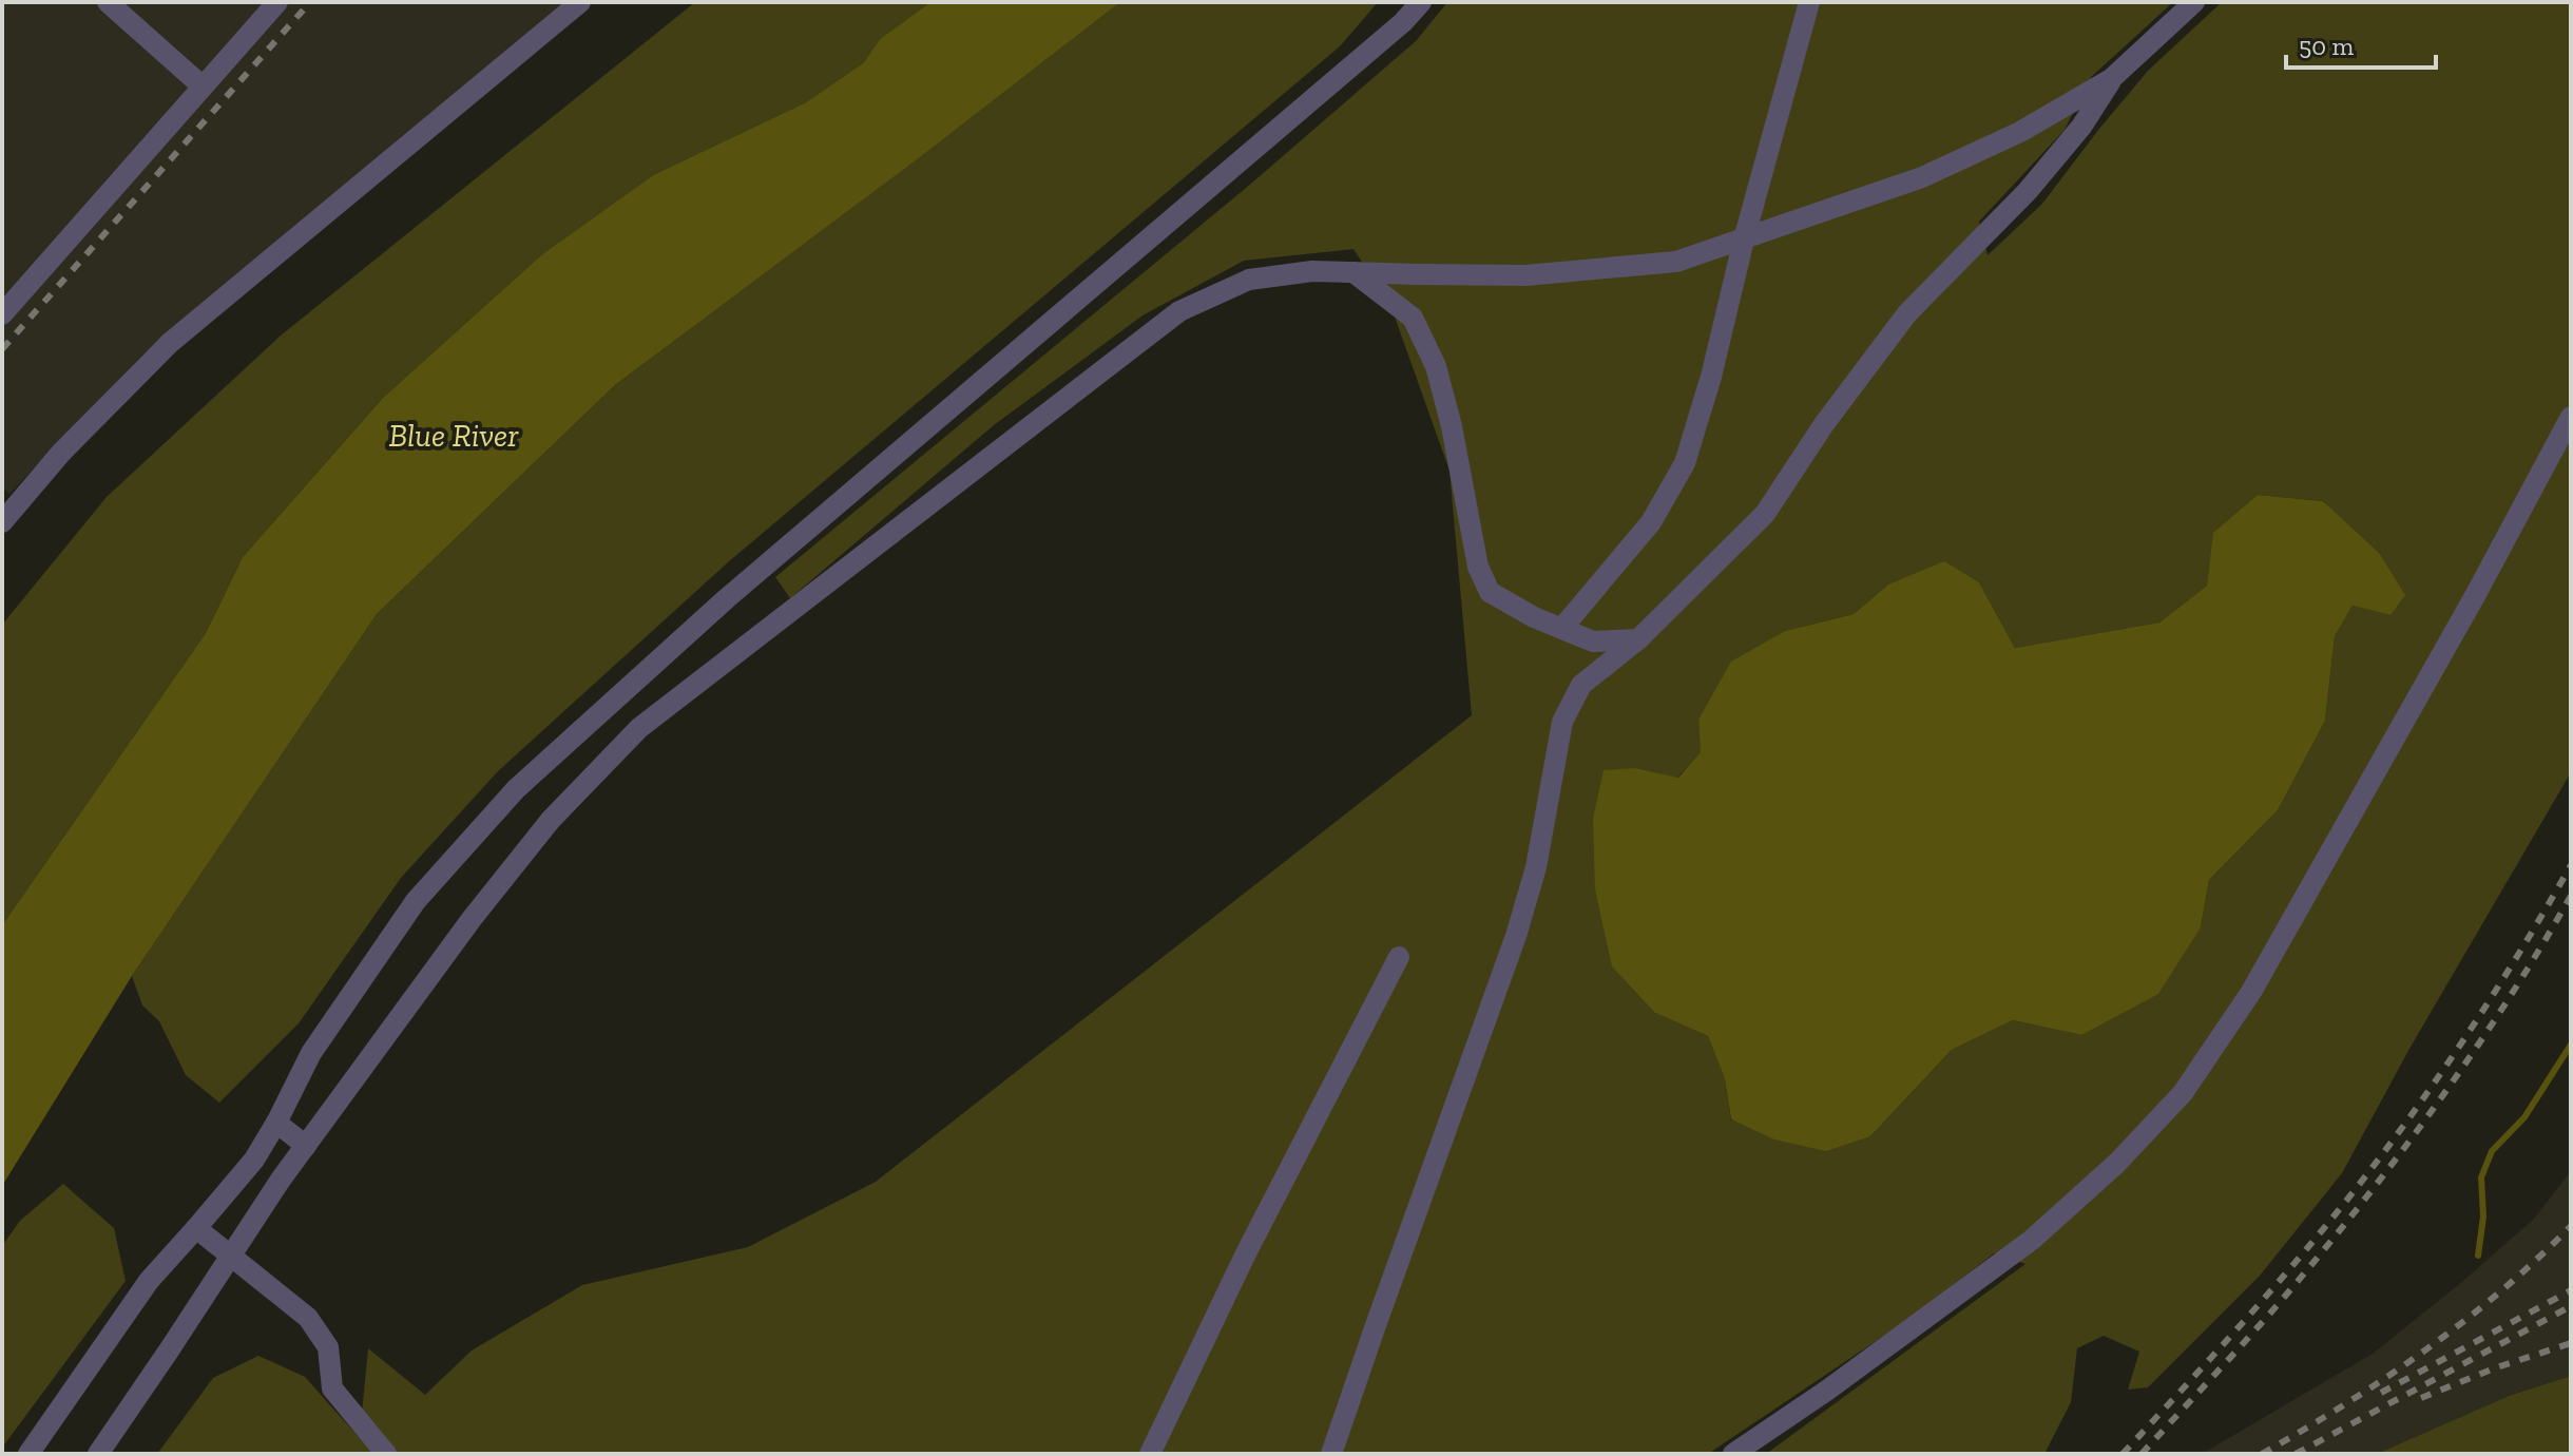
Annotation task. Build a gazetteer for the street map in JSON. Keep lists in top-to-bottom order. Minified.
{"water":["Blue River"],"scale_bar":"50 m"}
